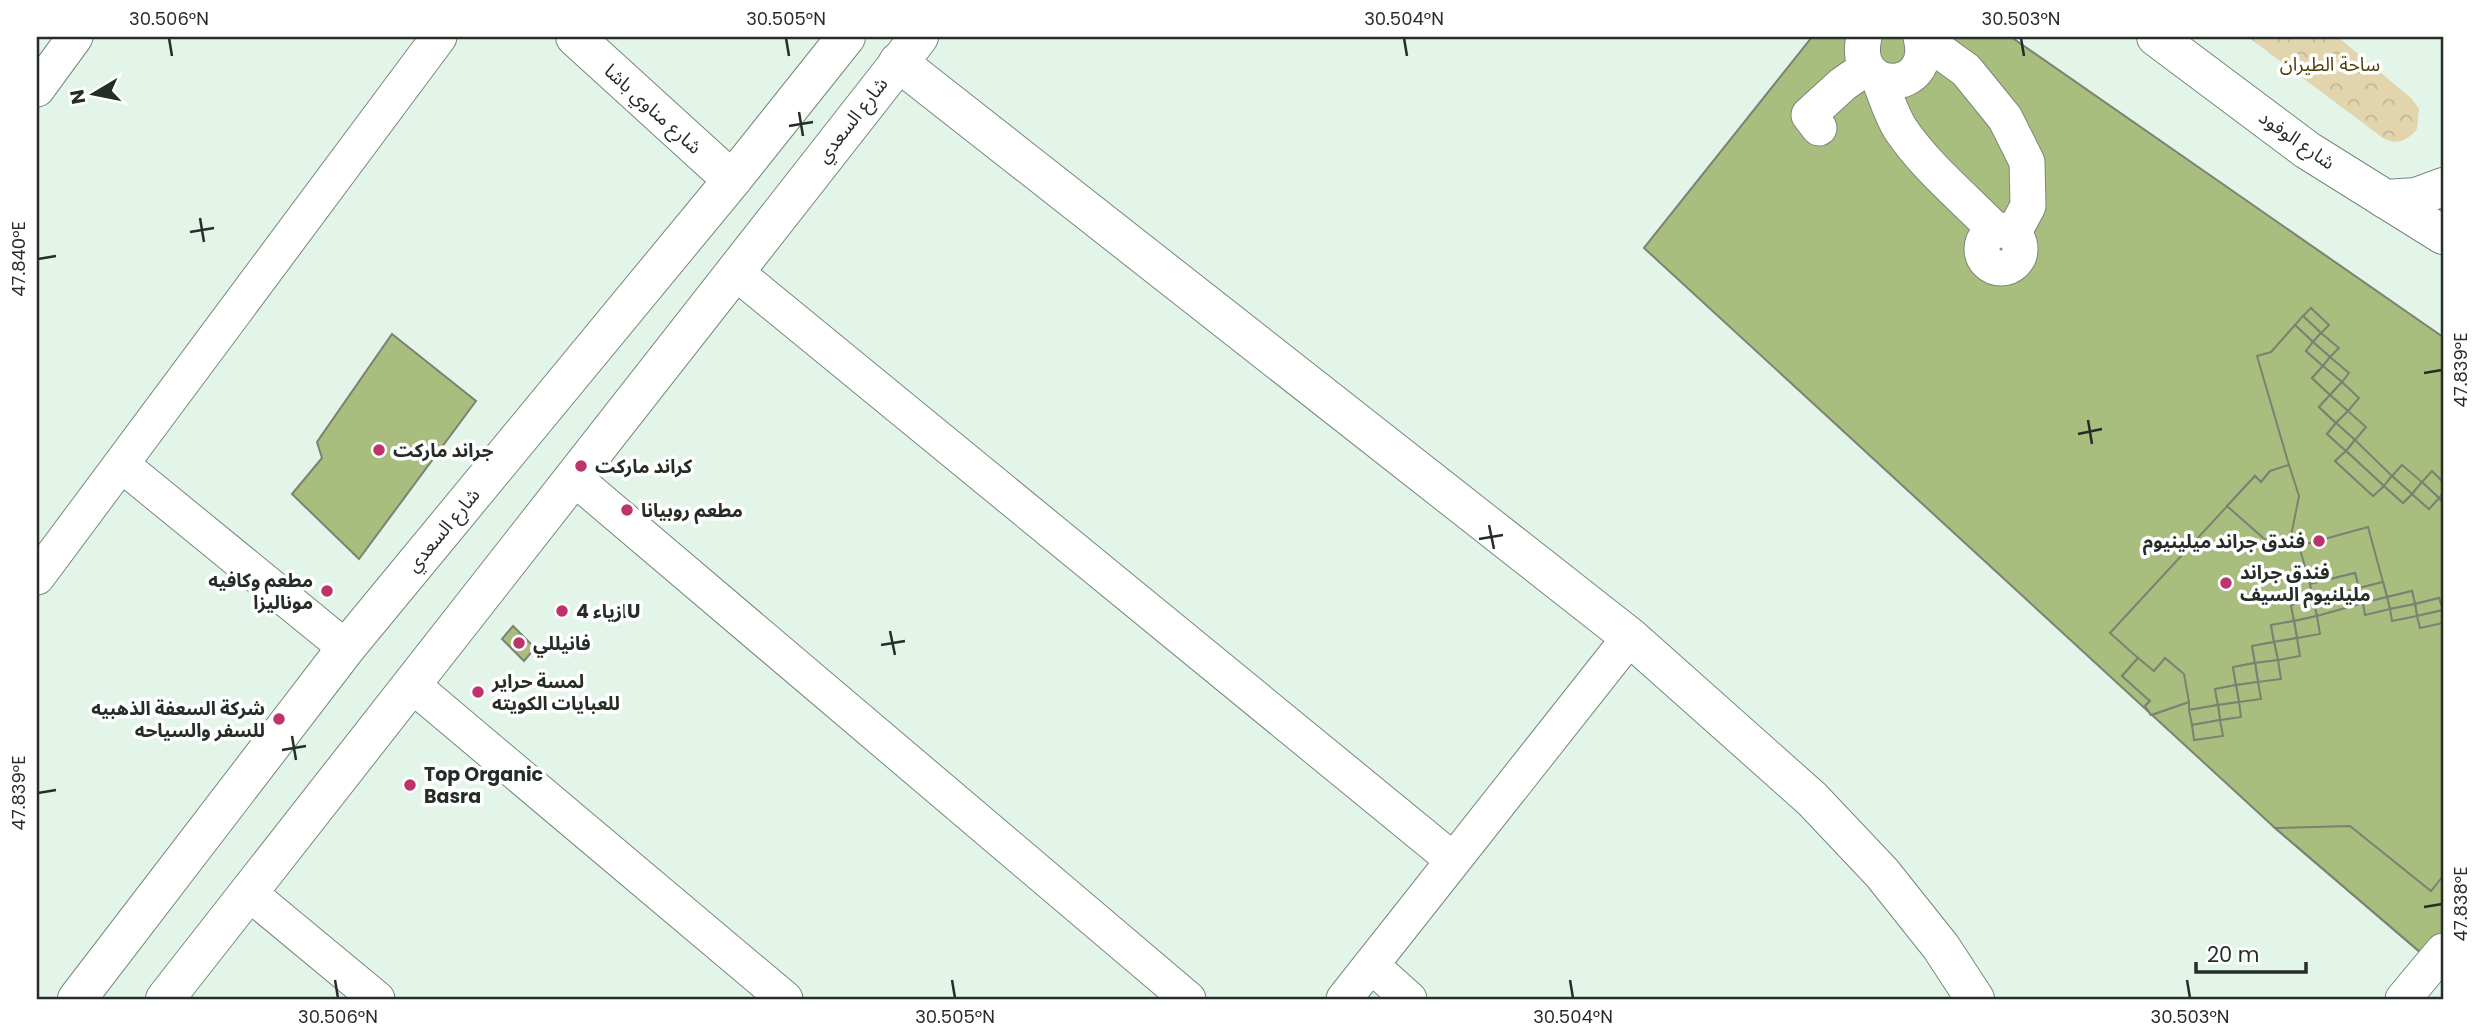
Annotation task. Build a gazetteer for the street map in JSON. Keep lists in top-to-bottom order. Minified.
{"streets":{"main road":["شارع مناوي باشا","شارع السعدي","شارع الوفود"]},"crossings":[["شارع مناوي باشا","شارع السعدي"]],"parks":["ساحة الطيران"],"places":["جراند ماركت","كراند ماركت","مطعم روبيانا","فندق جراند ميلينيوم","فندق جراند مليلنيوم السيف","مطعم وكافيه موناليزا","ازياء 4U","فانيللي","لمسة حراير للعبايات الكويته","شركة السعفة الذهبيه للسفر والسياحه","Top Organic Basra"],"scale_bar":"20 m","north":"left","coordinates":["30.506°N","30.505°N","30.504°N","30.503°N","47.840°E","47.839°E","47.838°E"]}
